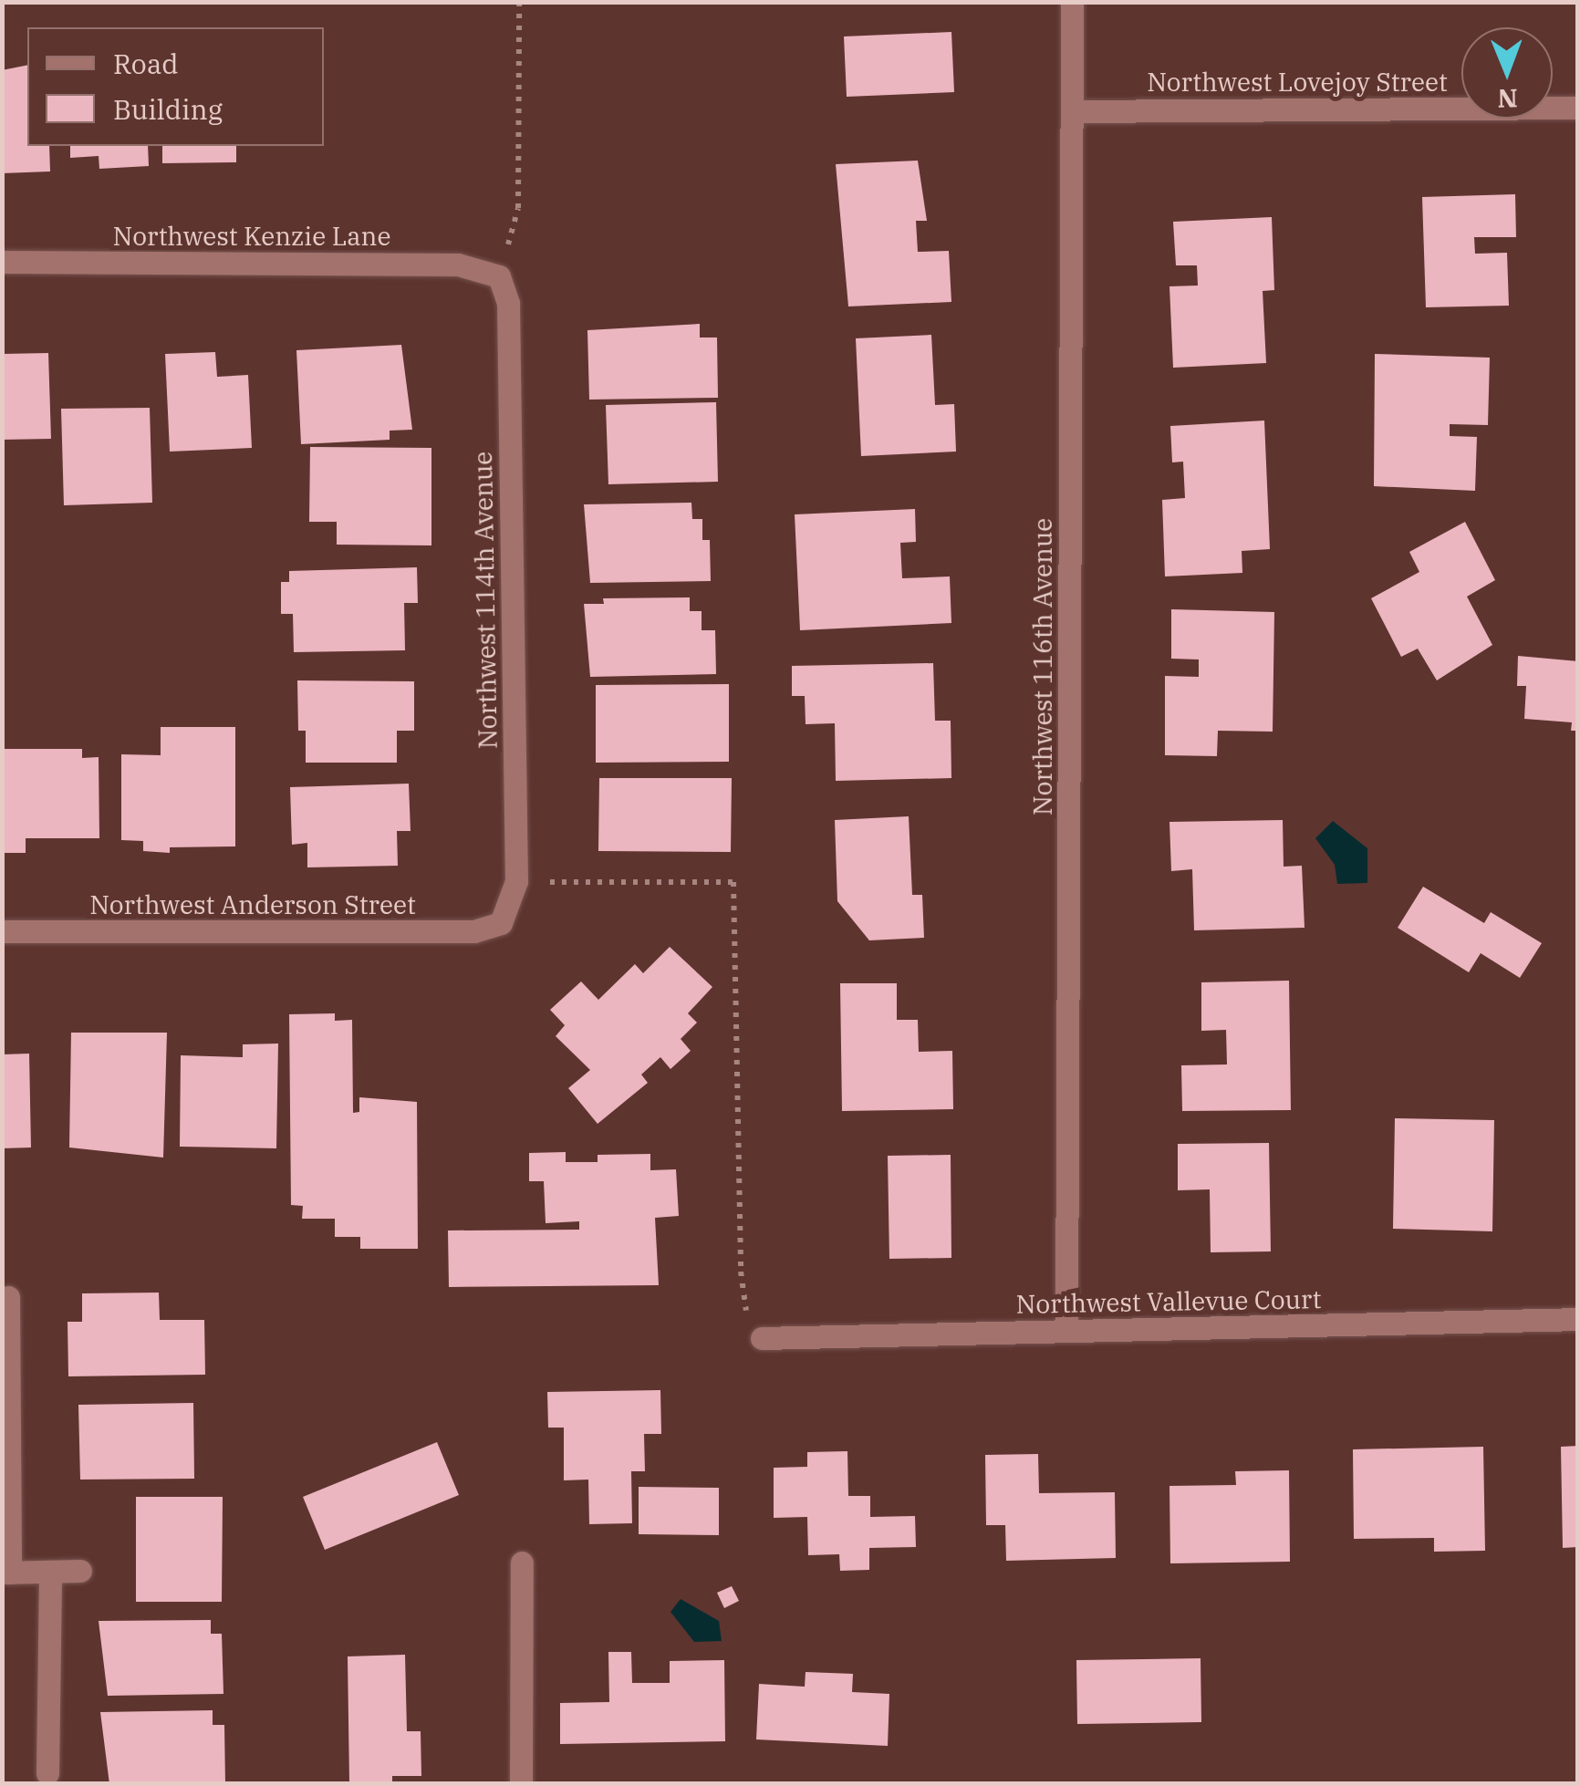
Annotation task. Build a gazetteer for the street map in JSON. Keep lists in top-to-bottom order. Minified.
{"streets":{"street":["Northwest Lovejoy Street","Northwest Kenzie Lane","Northwest 114th Avenue","Northwest 116th Avenue","Northwest Anderson Street","Northwest Vallevue Court"]},"crossings":[["Northwest Lovejoy Street","Northwest 116th Avenue"],["Northwest Kenzie Lane","Northwest 114th Avenue"],["Northwest 114th Avenue","Northwest Anderson Street"],["Northwest 116th Avenue","Northwest Vallevue Court"]],"legend":["Road","Building"],"north":"bottom"}
